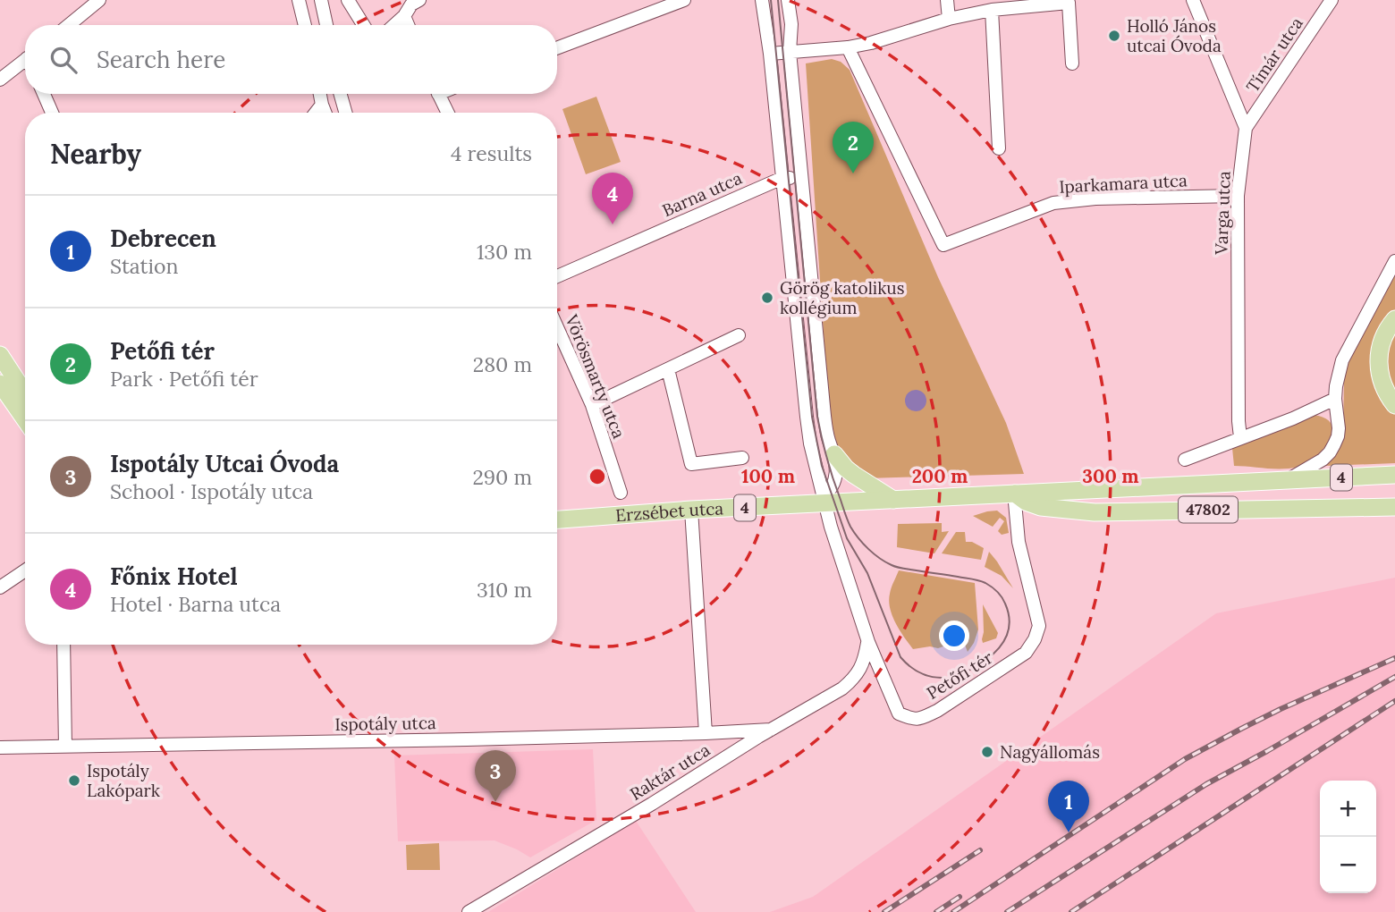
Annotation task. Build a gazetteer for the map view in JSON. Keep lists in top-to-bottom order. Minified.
{"streets":{"main road":["4","47802","Erzsébet utca"],"street":["Tímár utca","Iparkamara utca","Barna utca","Varga utca","Vörösmarty utca","Petőfi tér","Ispotály utca","Raktár utca"]},"crossings":[["Tímár utca","Varga utca"],["Iparkamara utca","Varga utca"],["Barna utca","Petőfi tér"],["4","47802"],["4","Erzsébet utca"],["4","Petőfi tér"],["47802","Petőfi tér"],["Erzsébet utca","Petőfi tér"],["Petőfi tér","Raktár utca"],["Ispotály utca","Raktár utca"]],"places":["Holló János utcai Óvoda","Görög katolikus kollégium","Nagyállomás","Ispotály Lakópark"],"page":{"search":"Search here","heading":["Nearby","4 results"],"pins":["2","4","3","1"],"list":[{"mark":"1","name":"Debrecen","note":"Station","value":"130 m"},{"mark":"2","name":"Petőfi tér","note":"Park · Petőfi tér","value":"280 m"},{"mark":"3","name":"Ispotály Utcai Óvoda","note":"School · Ispotály utca","value":"290 m"},{"mark":"4","name":"Főnix Hotel","note":"Hotel · Barna utca","value":"310 m"}],"map_buttons":["+","−"]},"rings":["100 m","200 m","300 m"]}
